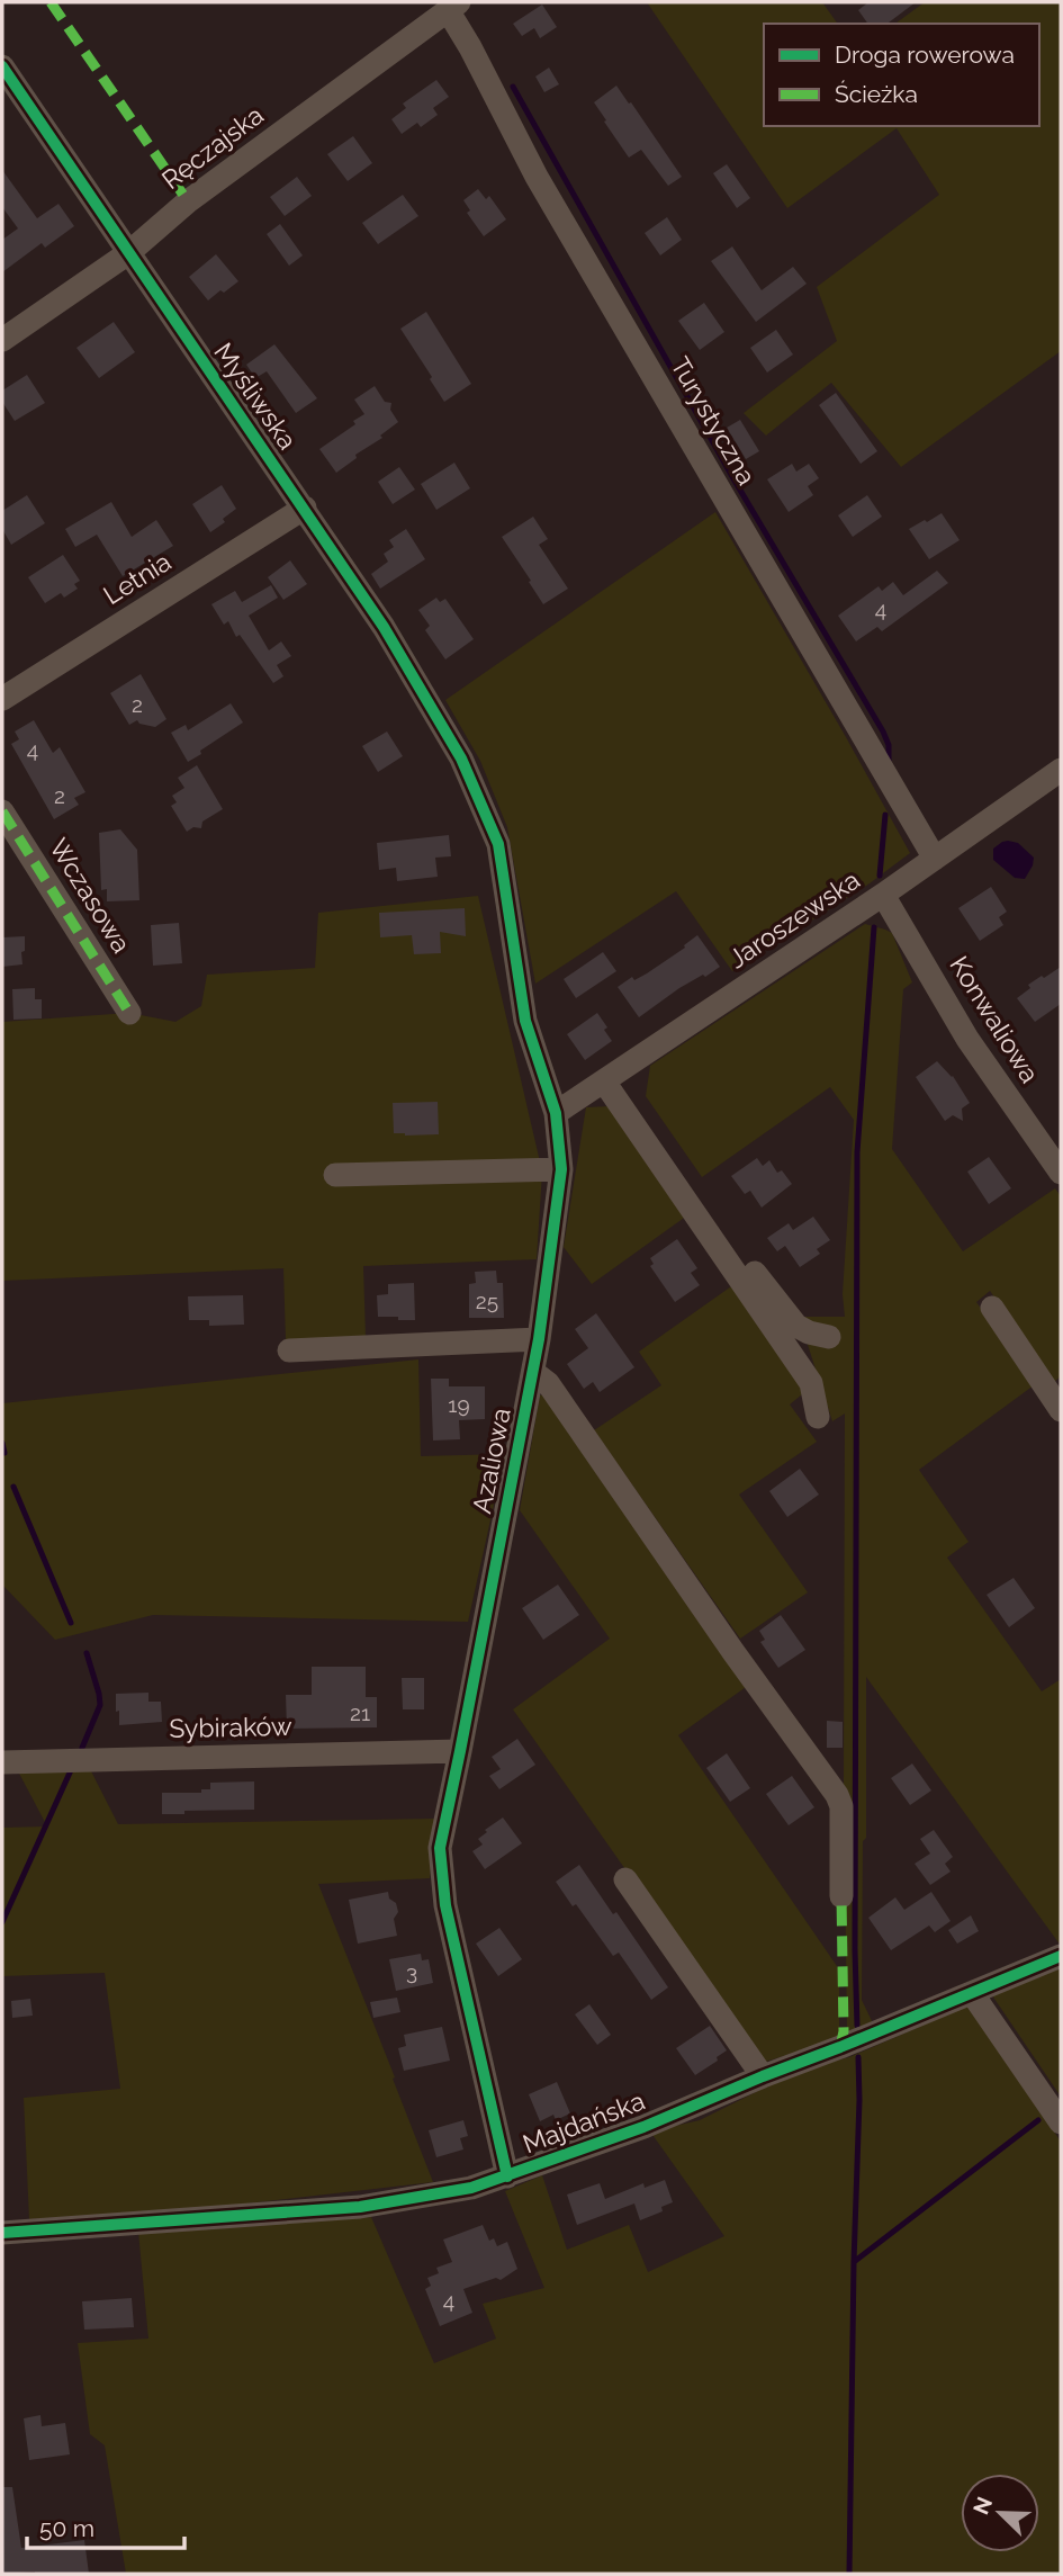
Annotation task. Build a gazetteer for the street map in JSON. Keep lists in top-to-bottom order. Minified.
{"streets":{"street":["Ręczajska","Myśliwska","Turystyczna","Letnia","Wczasowa","Jaroszewska","Konwaliowa","Azaliowa","Sybiraków","Majdańska"]},"crossings":[["Ręczajska","Myśliwska"],["Ręczajska","Turystyczna"],["Myśliwska","Letnia"],["Myśliwska","Azaliowa"],["Turystyczna","Jaroszewska"],["Jaroszewska","Konwaliowa"],["Jaroszewska","Azaliowa"],["Azaliowa","Sybiraków"],["Azaliowa","Majdańska"]],"house_numbers":["4","2","4","2","25","19","21","3","4"],"legend":["Droga rowerowa","Ścieżka"],"scale_bar":"50 m","north":"top left"}
